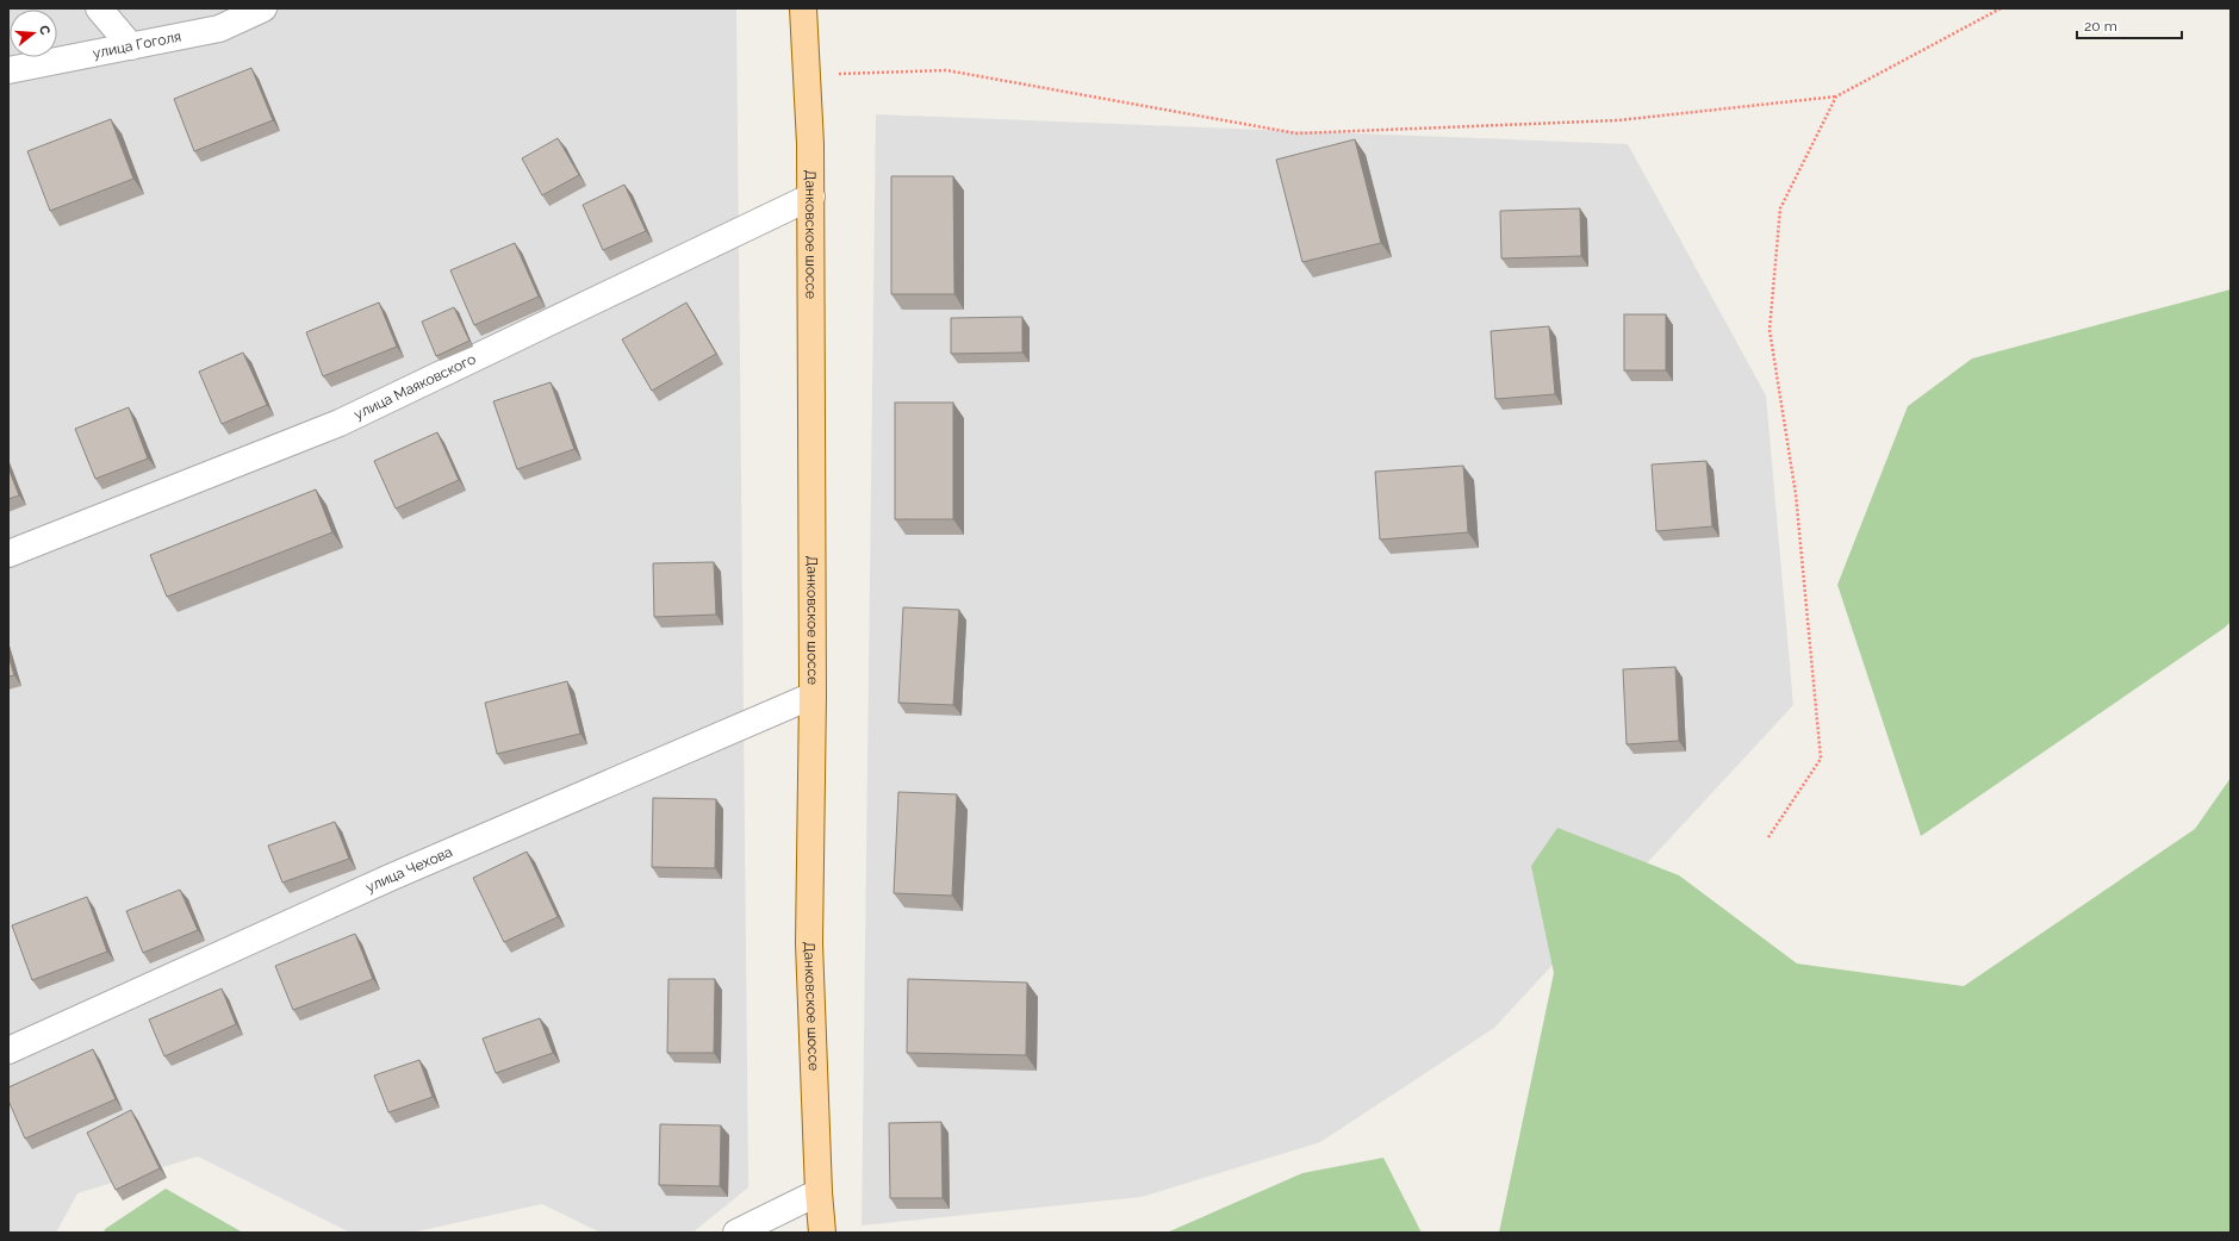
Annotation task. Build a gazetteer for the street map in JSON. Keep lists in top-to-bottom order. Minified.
{"streets":{"main road":["Данковское шоссе"],"street":["улица Гоголя","улица Маяковского","улица Чехова"]},"crossings":[["Данковское шоссе","улица Маяковского"],["Данковское шоссе","улица Чехова"]],"scale_bar":"20 m","north":"right"}
